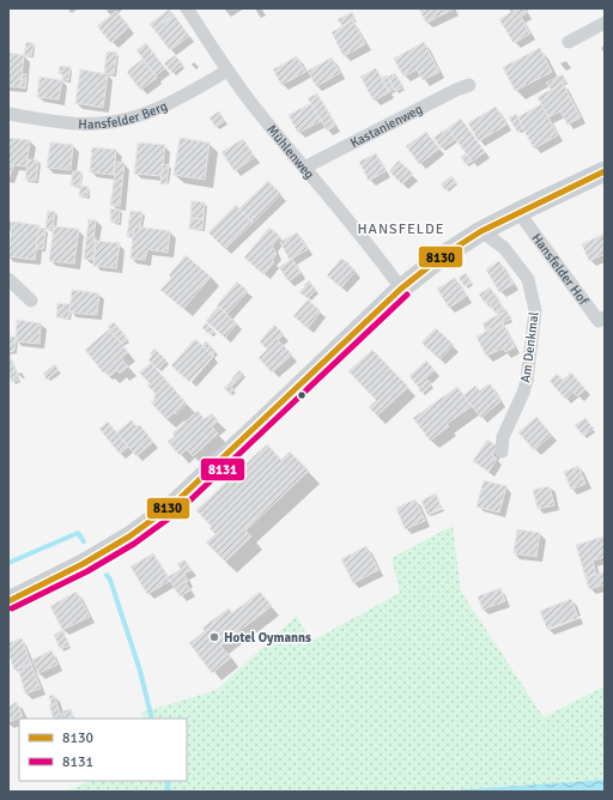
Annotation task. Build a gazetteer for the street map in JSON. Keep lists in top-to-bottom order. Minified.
{"streets":{"street":["Hansfelder Berg","Kastanienweg","Mühlenweg","Hansfelder Hof","Am Denkmal"]},"crossings":[["Hansfelder Berg","Mühlenweg"],["Kastanienweg","Mühlenweg"]],"districts":["HANSFELDE"],"places":["Hotel Oymanns"],"lines":["transit line 8130","transit line 8131"],"legend":["8130","8131"]}
